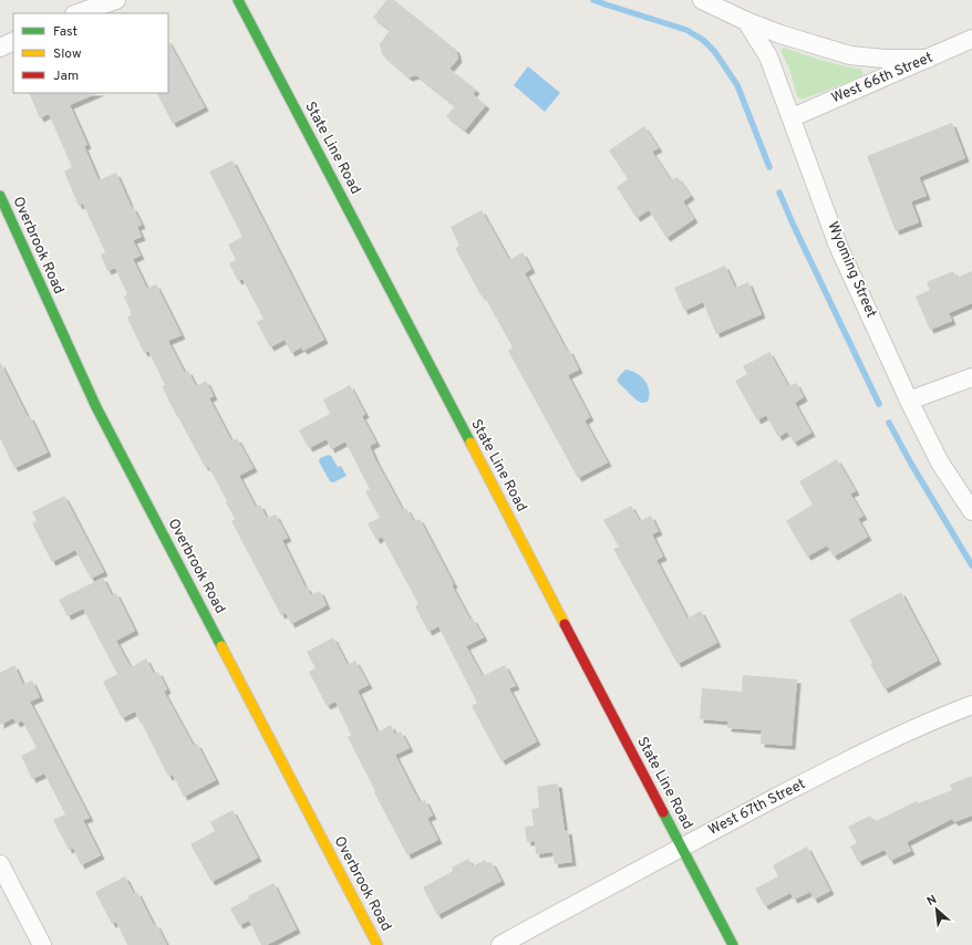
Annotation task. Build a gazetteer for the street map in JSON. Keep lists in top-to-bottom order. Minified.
{"streets":{"main road":["State Line Road","Overbrook Road"],"street":["West 66th Street","Wyoming Street","West 67th Street"]},"crossings":[["West 66th Street","Wyoming Street"],["State Line Road","West 67th Street"]],"legend":["Fast","Slow","Jam"],"north":"top left"}
